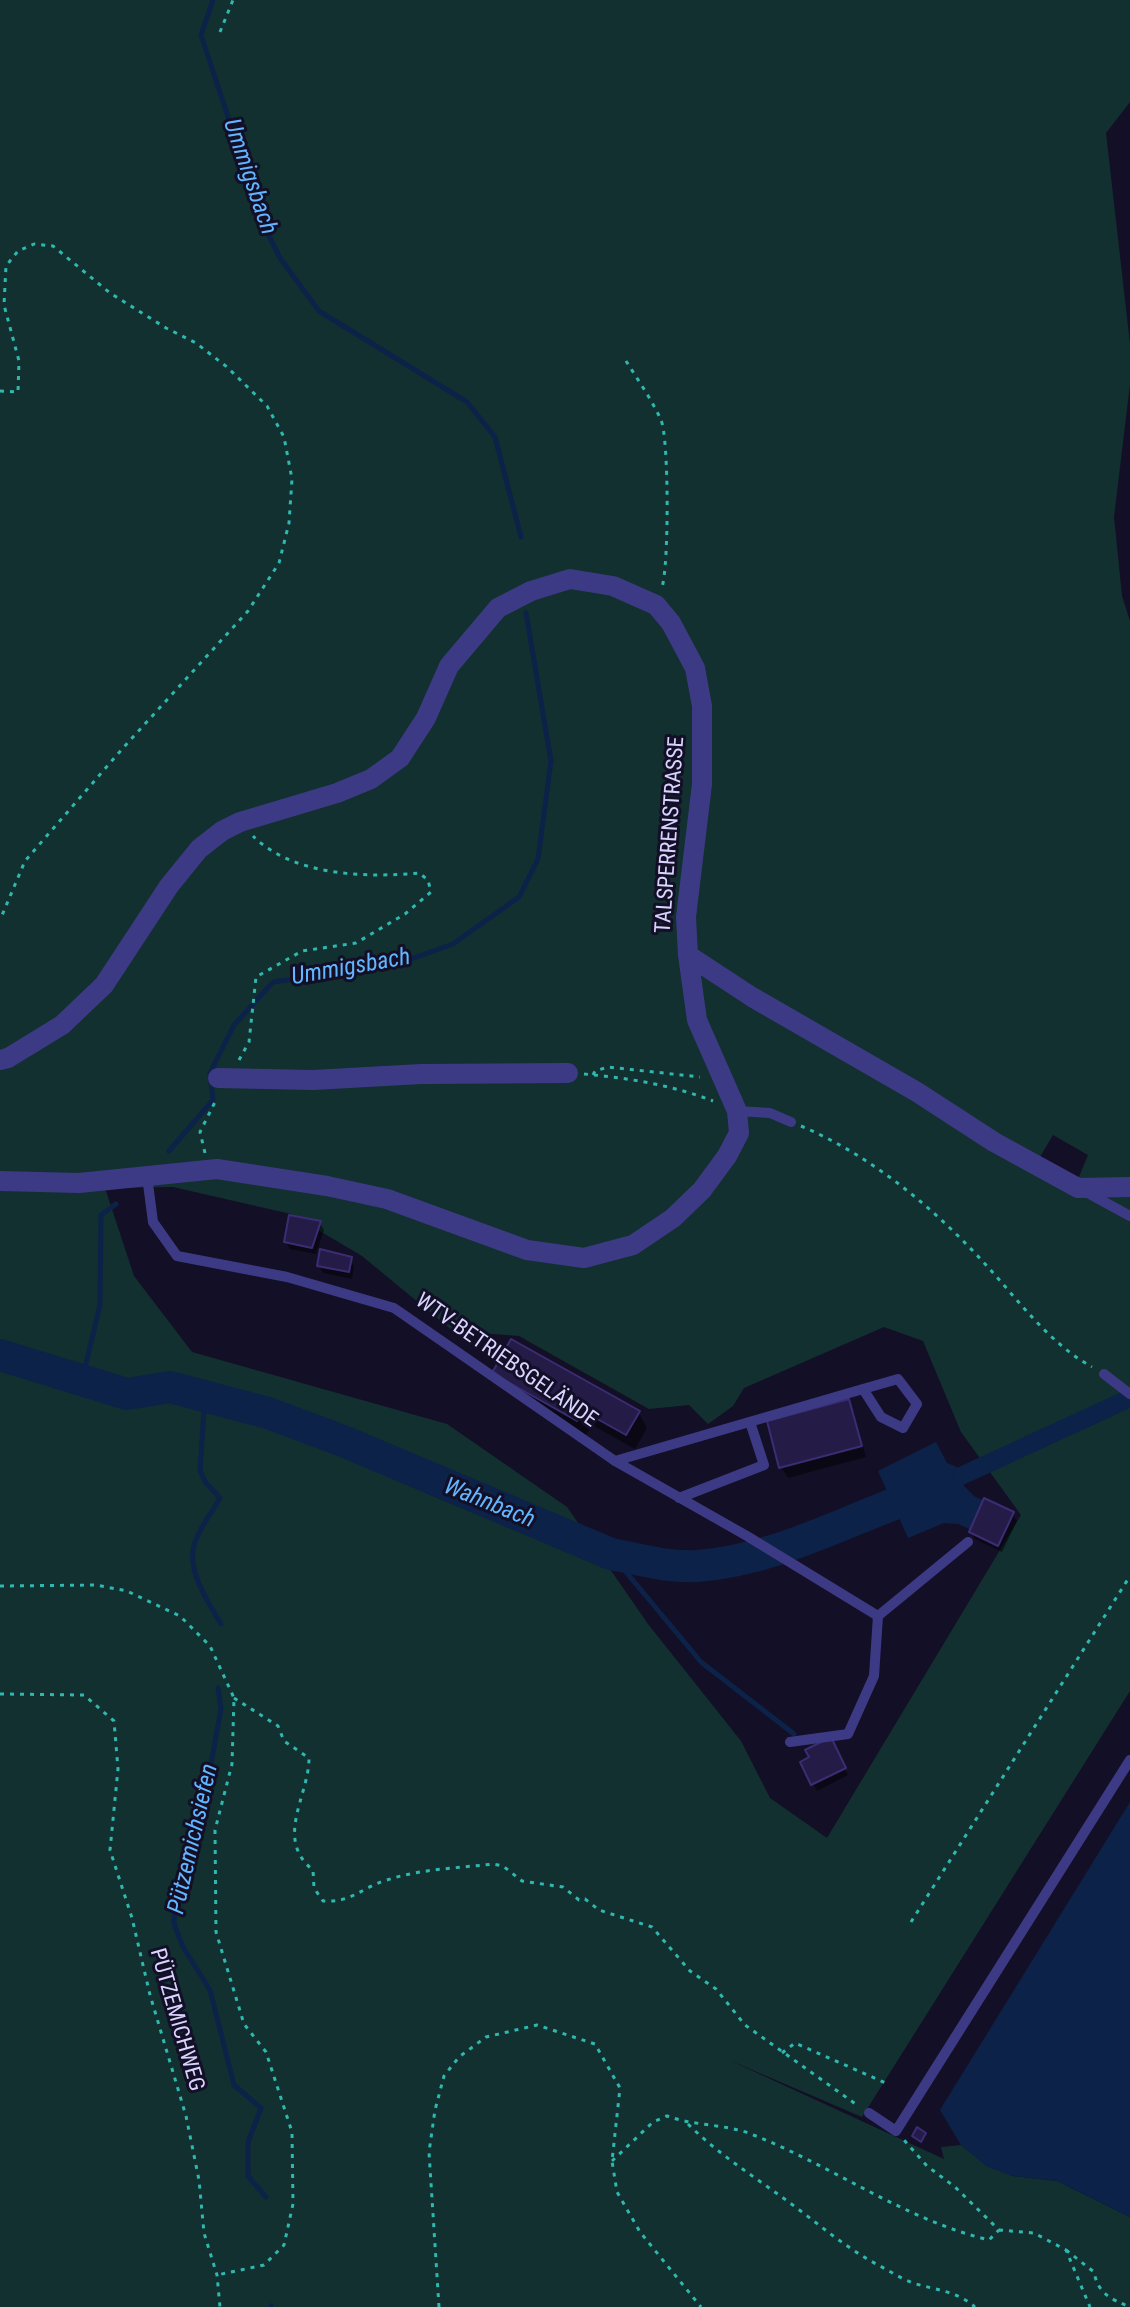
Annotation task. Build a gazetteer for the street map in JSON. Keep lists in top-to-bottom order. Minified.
{"streets":{"street":["TALSPERRENSTRASSE"],"lane":["WTV-BETRIEBSGELÄNDE"],"path":["PÜTZEMICHWEG"]},"water":["Ummigsbach","Wahnbach","Pützemichsiefen"]}
